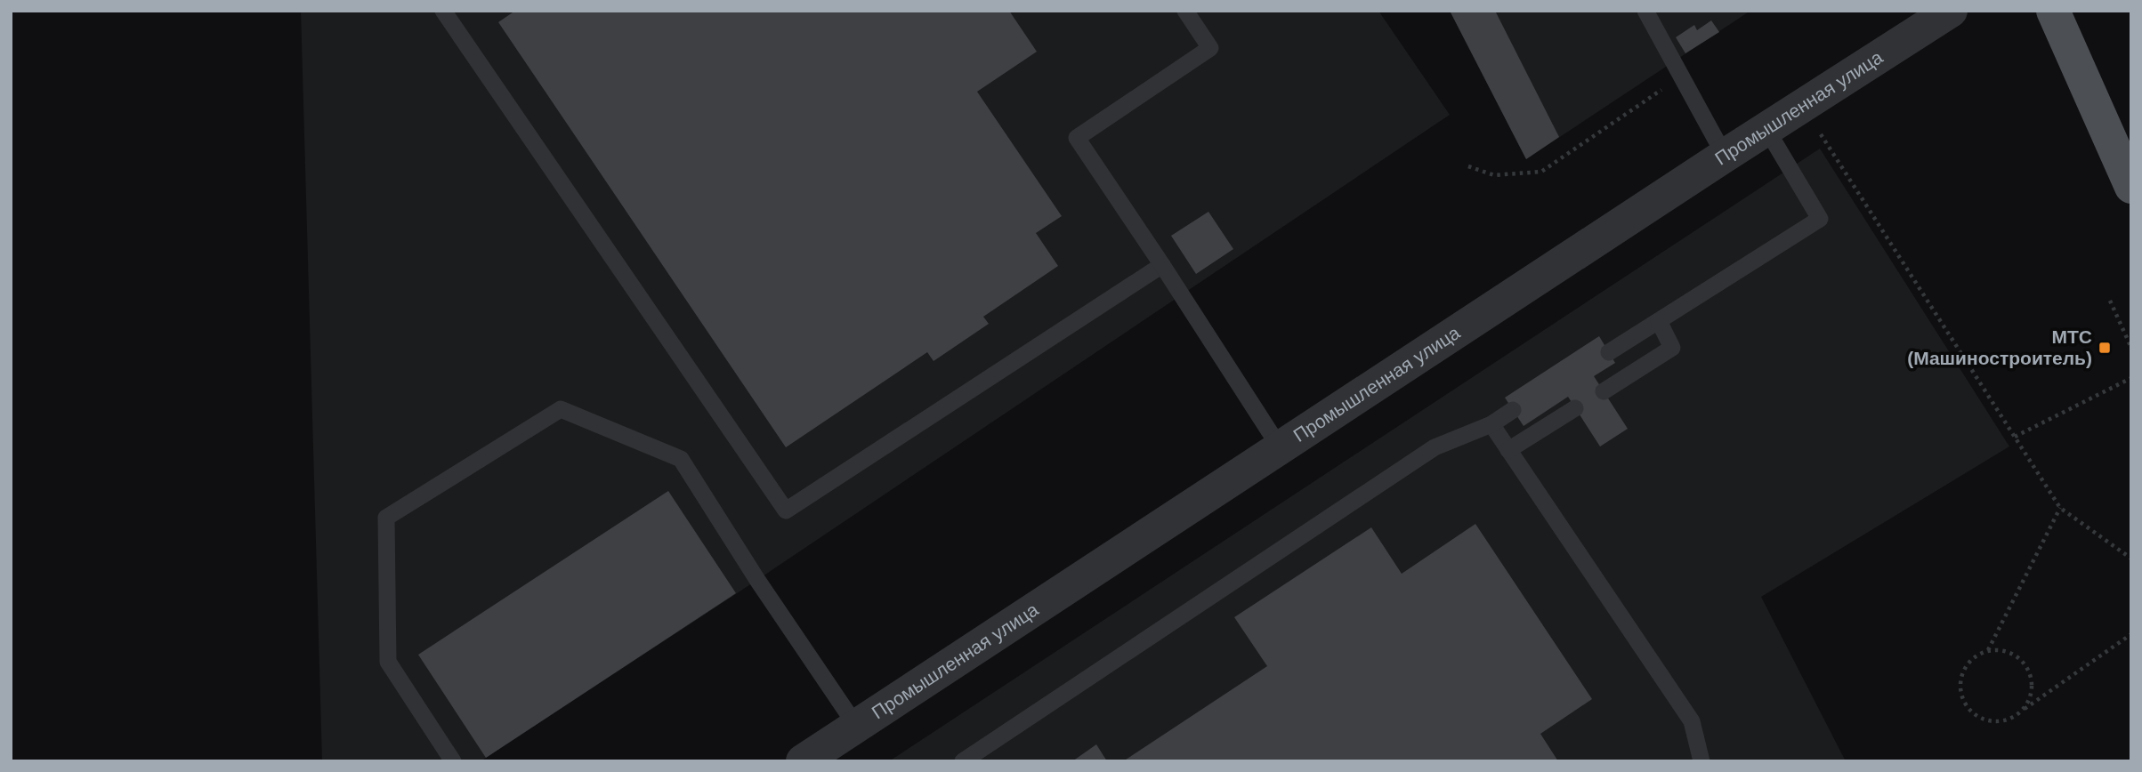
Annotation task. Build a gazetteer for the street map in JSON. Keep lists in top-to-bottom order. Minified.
{"streets":{"street":["Промышленная улица"]},"places":{"transit":["МТС (Машиностроитель)"]}}
